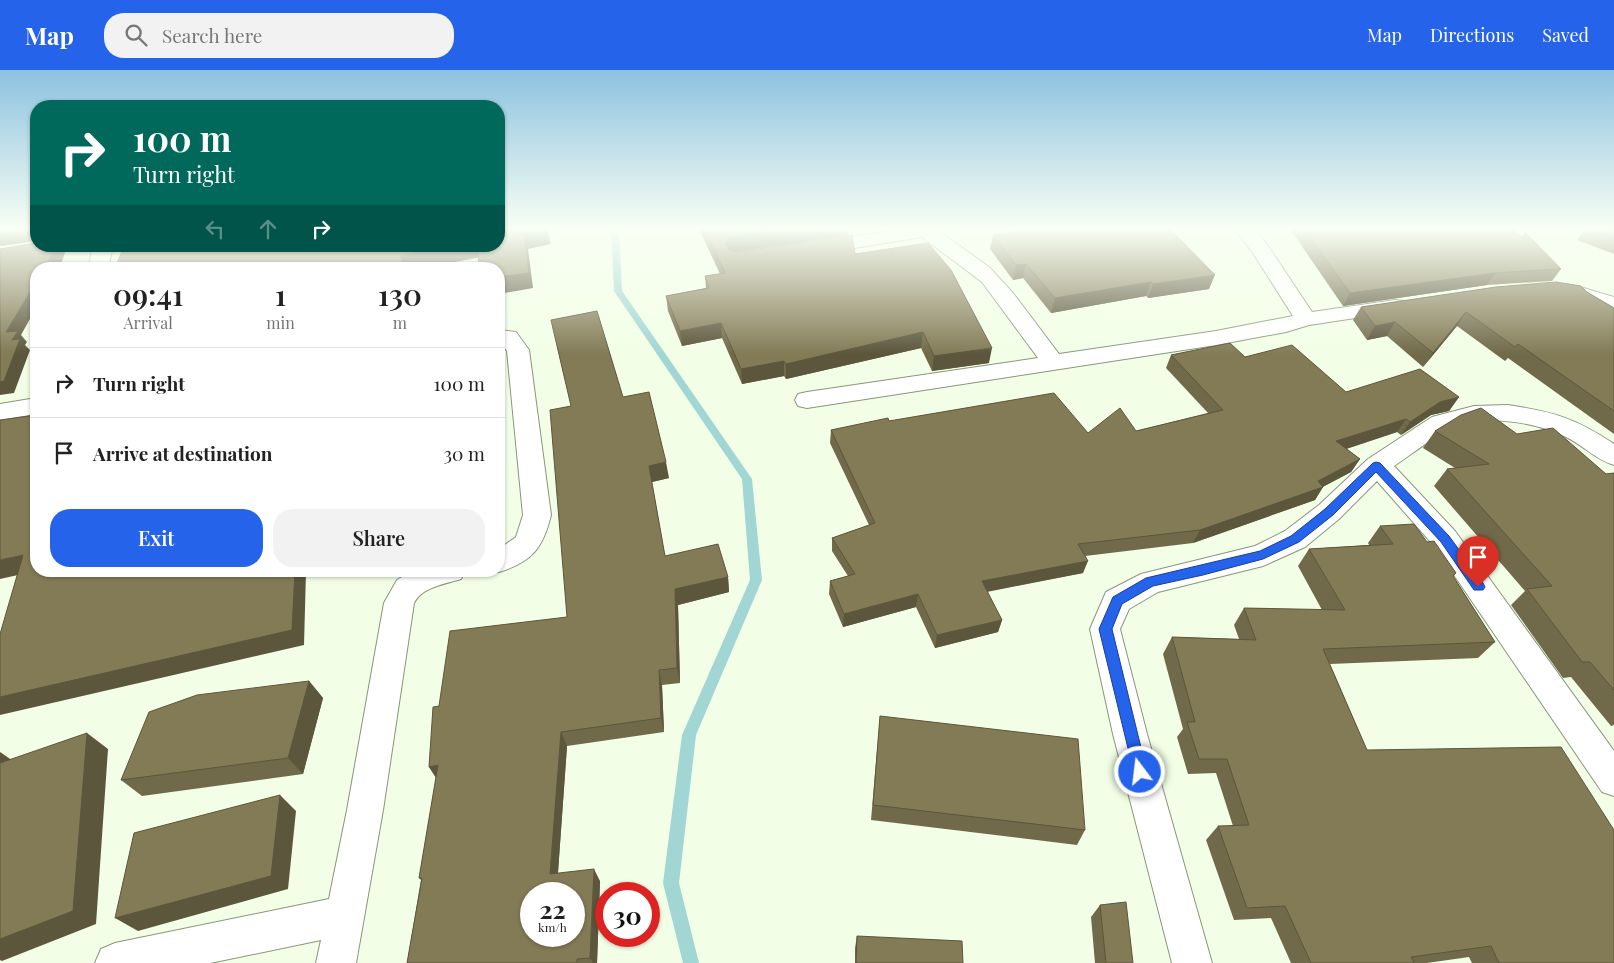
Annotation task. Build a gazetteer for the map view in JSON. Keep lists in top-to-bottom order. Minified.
{"page":{"header":"Map","search":"Search here","nav":["Map","Directions","Saved"],"turn":["100 m","Turn right"],"eta":["09:41","Arrival","1","min","130","m"],"list":[{"name":"Turn right","value":"100 m"},{"name":"Arrive at destination","value":"30 m"}],"buttons":["Exit","Share"],"speed":"22 km/h","limit":"30"}}
